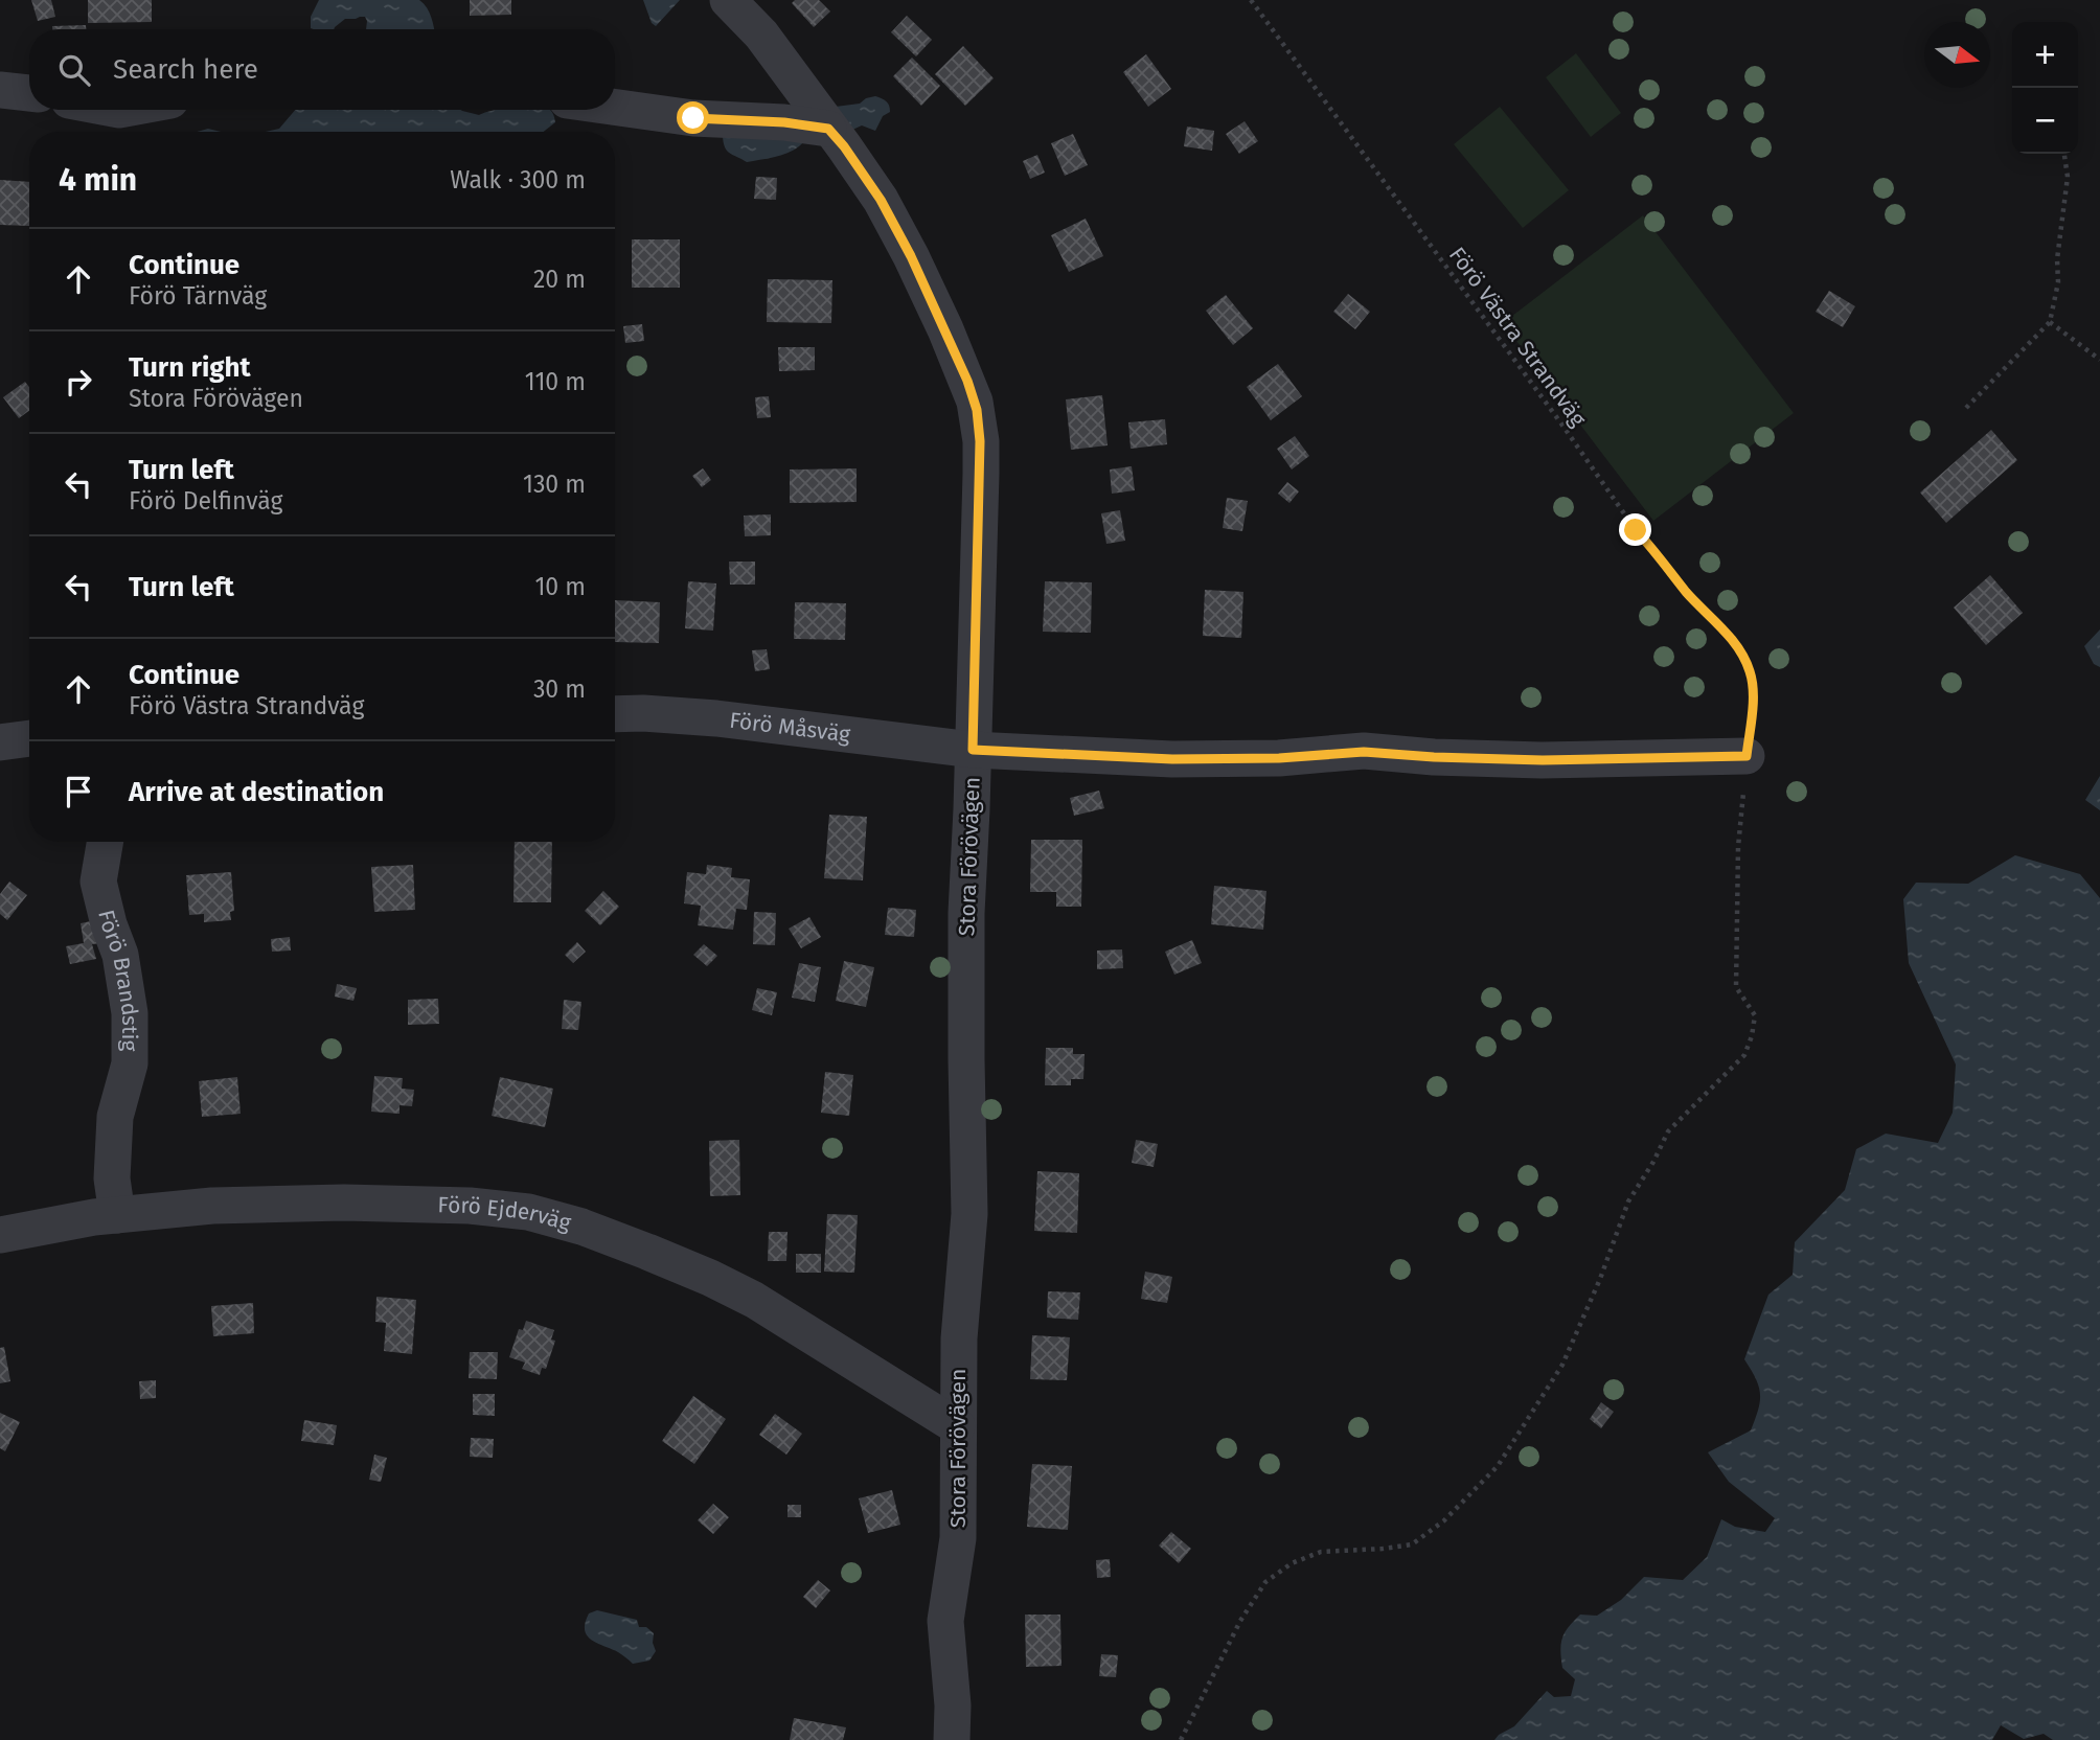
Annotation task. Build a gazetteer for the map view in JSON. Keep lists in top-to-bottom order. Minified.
{"streets":{"street":["Förö Måsväg","Stora Förövägen","Förö Brandstig","Förö Ejderväg"],"path":["Förö Västra Strandväg"]},"crossings":[["Förö Västra Strandväg","Förö Måsväg"],["Förö Måsväg","Stora Förövägen"],["Stora Förövägen","Förö Ejderväg"],["Förö Brandstig","Förö Ejderväg"]],"north":"right","page":{"map_buttons":["+","−"],"search":"Search here","heading":["4 min","Walk · 300 m"],"list":[["Continue","Förö Tärnväg","20 m"],["Turn right","Stora Förövägen","110 m"],["Turn left","Förö Delfinväg","130 m"],["Turn left","10 m"],["Continue","Förö Västra Strandväg","30 m"],"Arrive at destination"]}}
